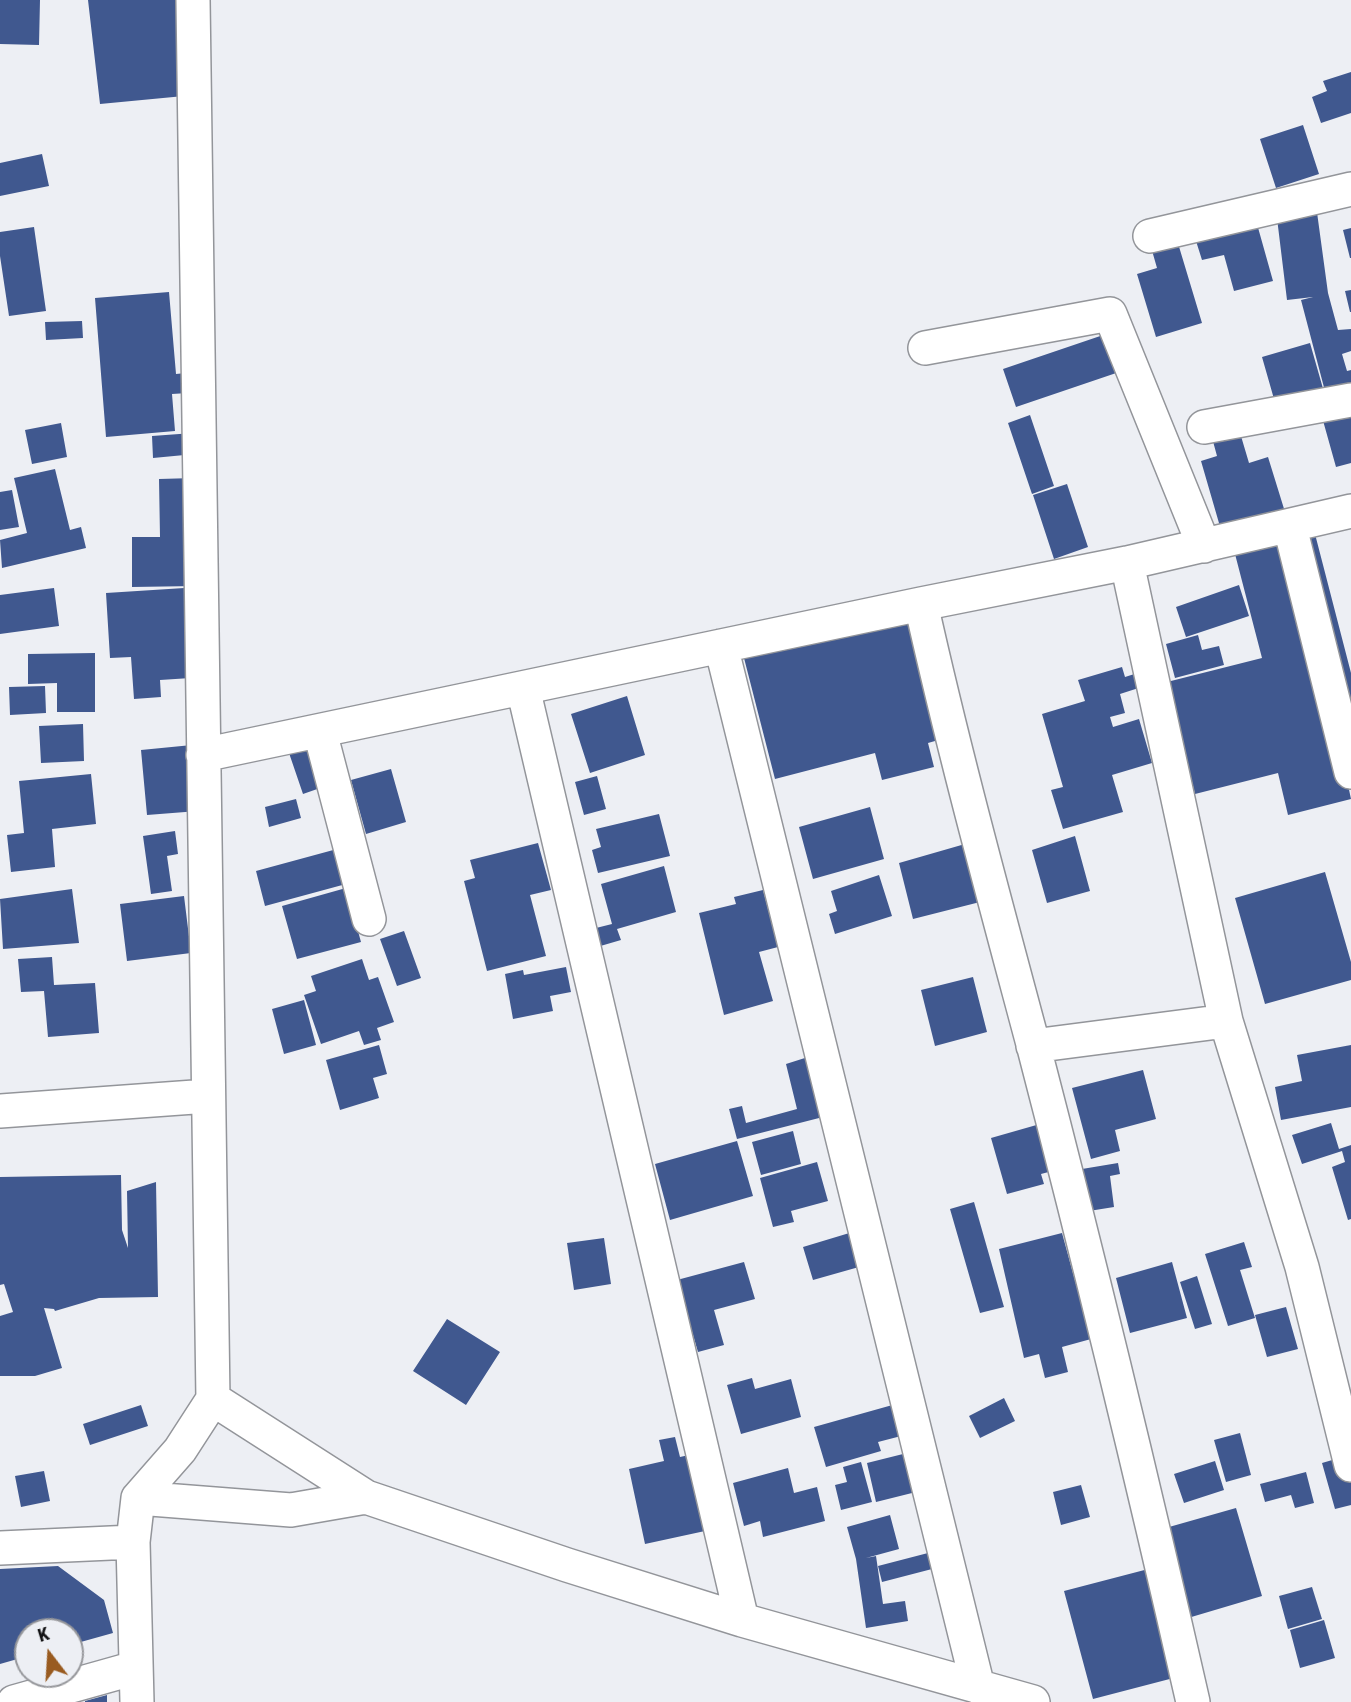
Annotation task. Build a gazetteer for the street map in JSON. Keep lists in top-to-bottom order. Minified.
{"north":"top"}
